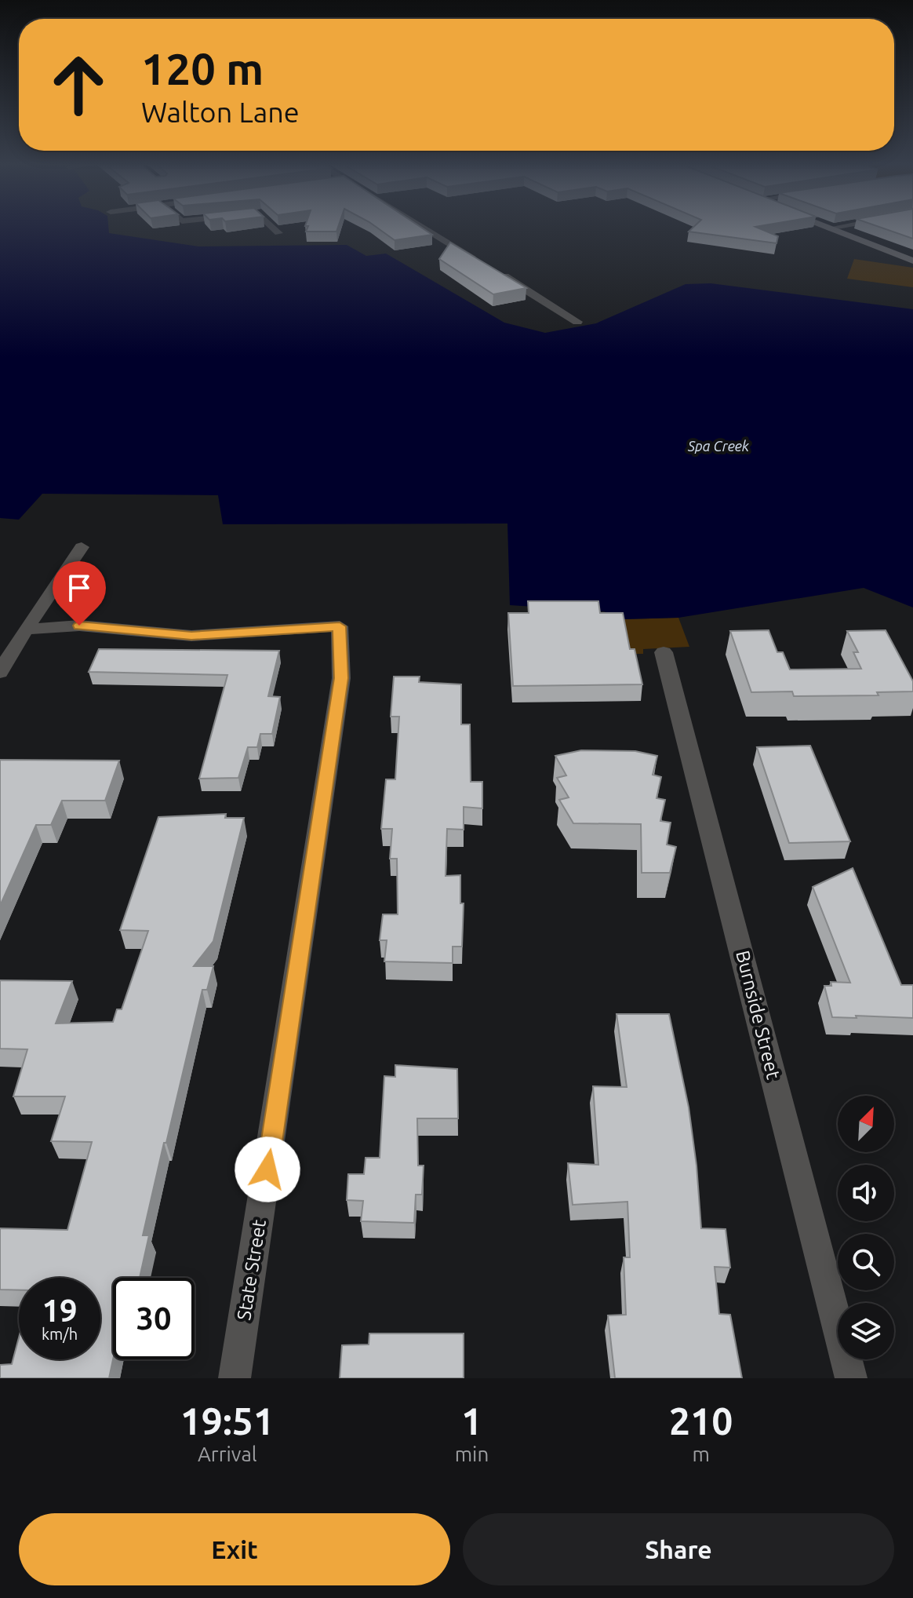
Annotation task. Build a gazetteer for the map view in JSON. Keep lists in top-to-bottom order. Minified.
{"streets":{"street":["Burnside Street","State Street"]},"water":["Spa Creek"],"north":"top right","page":{"turn":["120 m","Walton Lane"],"speed":"19 km/h","limit":"30","eta":["19:51","Arrival","1","min","210","m"],"buttons":["Exit","Share"]}}
